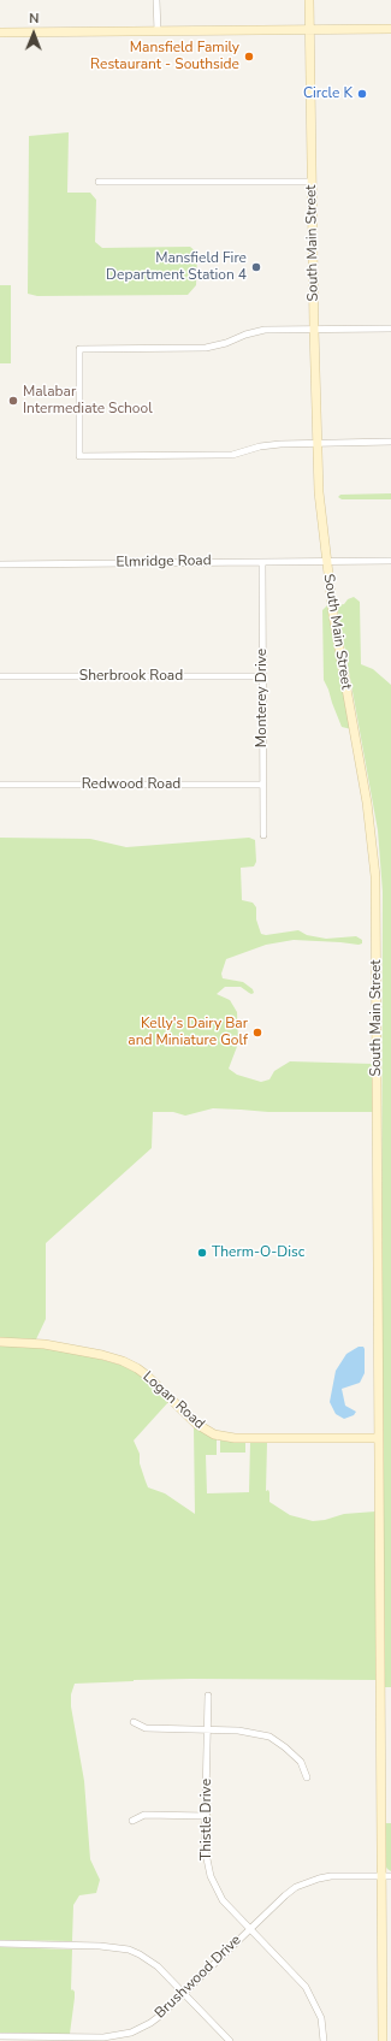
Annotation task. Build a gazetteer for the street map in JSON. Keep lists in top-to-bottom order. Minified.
{"streets":{"street":["South Main Street","Elmridge Road","Sherbrook Road","Monterey Drive","Redwood Road","Logan Road","Thistle Drive","Brushwood Drive"]},"crossings":[["South Main Street","Elmridge Road"],["South Main Street","Logan Road"],["South Main Street","Brushwood Drive"],["Elmridge Road","Monterey Drive"],["Sherbrook Road","Monterey Drive"],["Monterey Drive","Redwood Road"],["Thistle Drive","Brushwood Drive"]],"places":["Mansfield Family Restaurant - Southside","Circle K","Mansfield Fire Department Station 4","Malabar Intermediate School","Kelly's Dairy Bar and Miniature Golf","Therm-O-Disc"],"north":"top"}
